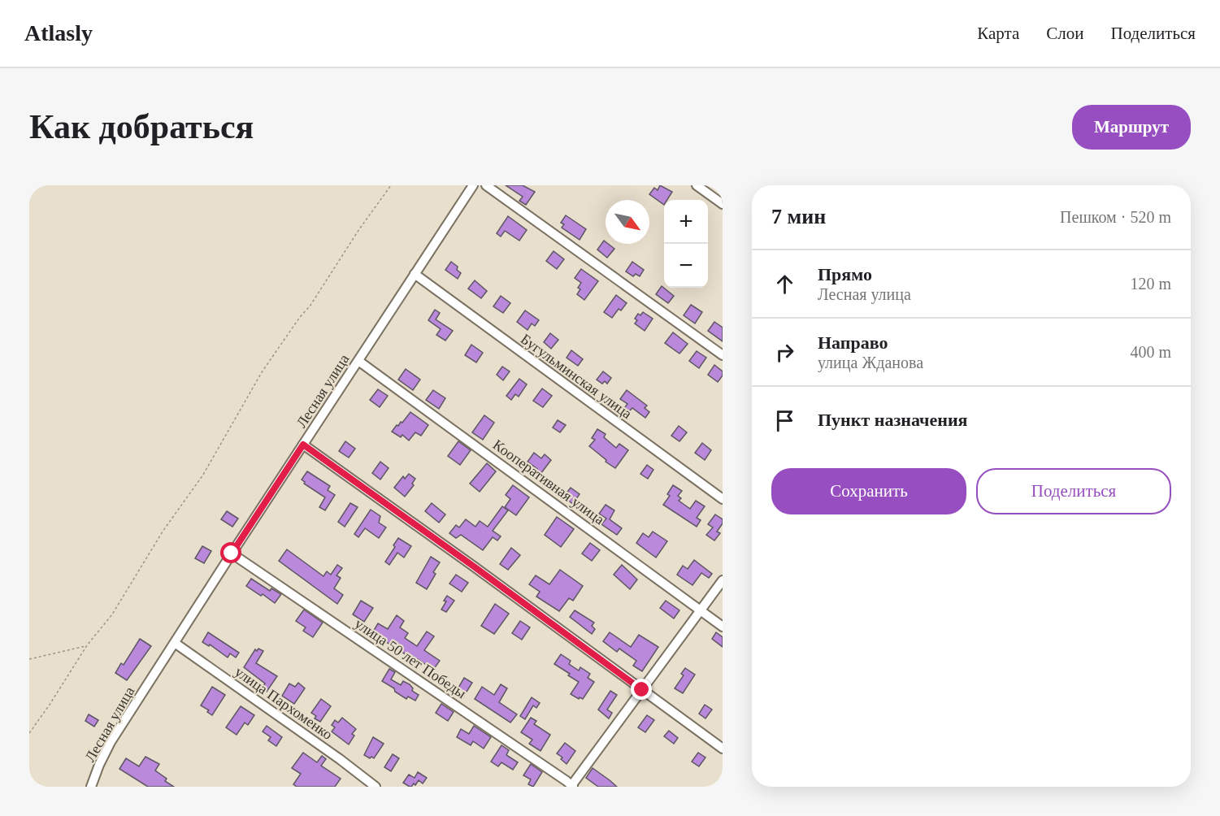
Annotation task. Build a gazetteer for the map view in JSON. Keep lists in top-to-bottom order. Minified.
{"streets":{"street":["Бугульминская улица","Лесная улица","Кооперативная улица","улица 50 лет Победы","улица Пархоменко"]},"crossings":[["Бугульминская улица","Лесная улица"],["Лесная улица","Кооперативная улица"],["Лесная улица","улица 50 лет Победы"],["Лесная улица","улица Пархоменко"]],"north":"bottom right","page":{"header":"Atlasly","nav":["Карта","Слои","Поделиться"],"buttons":["Маршрут",["Сохранить","Поделиться"]],"title":"Как добраться","heading":["7 мин","Пешком · 520 m"],"map_buttons":["+","−"],"list":[["Прямо","Лесная улица","120 m"],["Направо","улица Жданова","400 m"],"Пункт назначения"]}}
